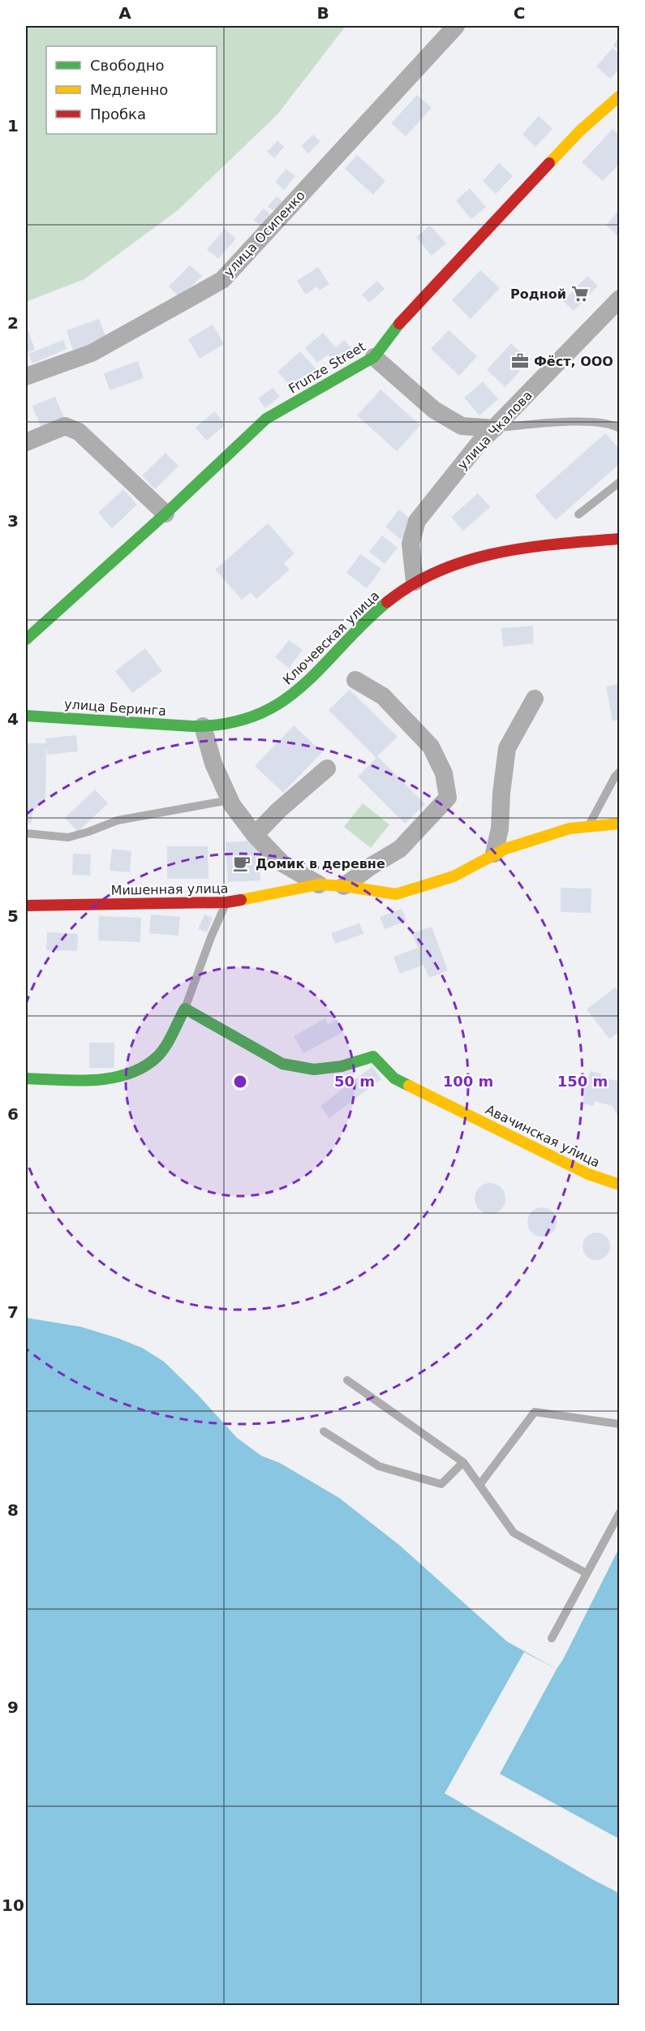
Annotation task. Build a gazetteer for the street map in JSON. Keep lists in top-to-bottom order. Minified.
{"streets":{"street":["улица Осипенко","Frunze Street","улица Чкалова","Ключевская улица","улица Беринга","Мишенная улица","Авачинская улица"]},"crossings":[["улица Чкалова","Ключевская улица"],["Ключевская улица","улица Беринга"]],"places":{"supermarket":["Родной"],"office":["Фёст, ООО"],"cafe":["Домик в деревне"]},"legend":["Свободно","Медленно","Пробка"],"grid":{"columns":["A","B","C"],"rows":["1","2","3","4","5","6","7","8","9","10"]},"rings":["50 m","100 m","150 m"]}
